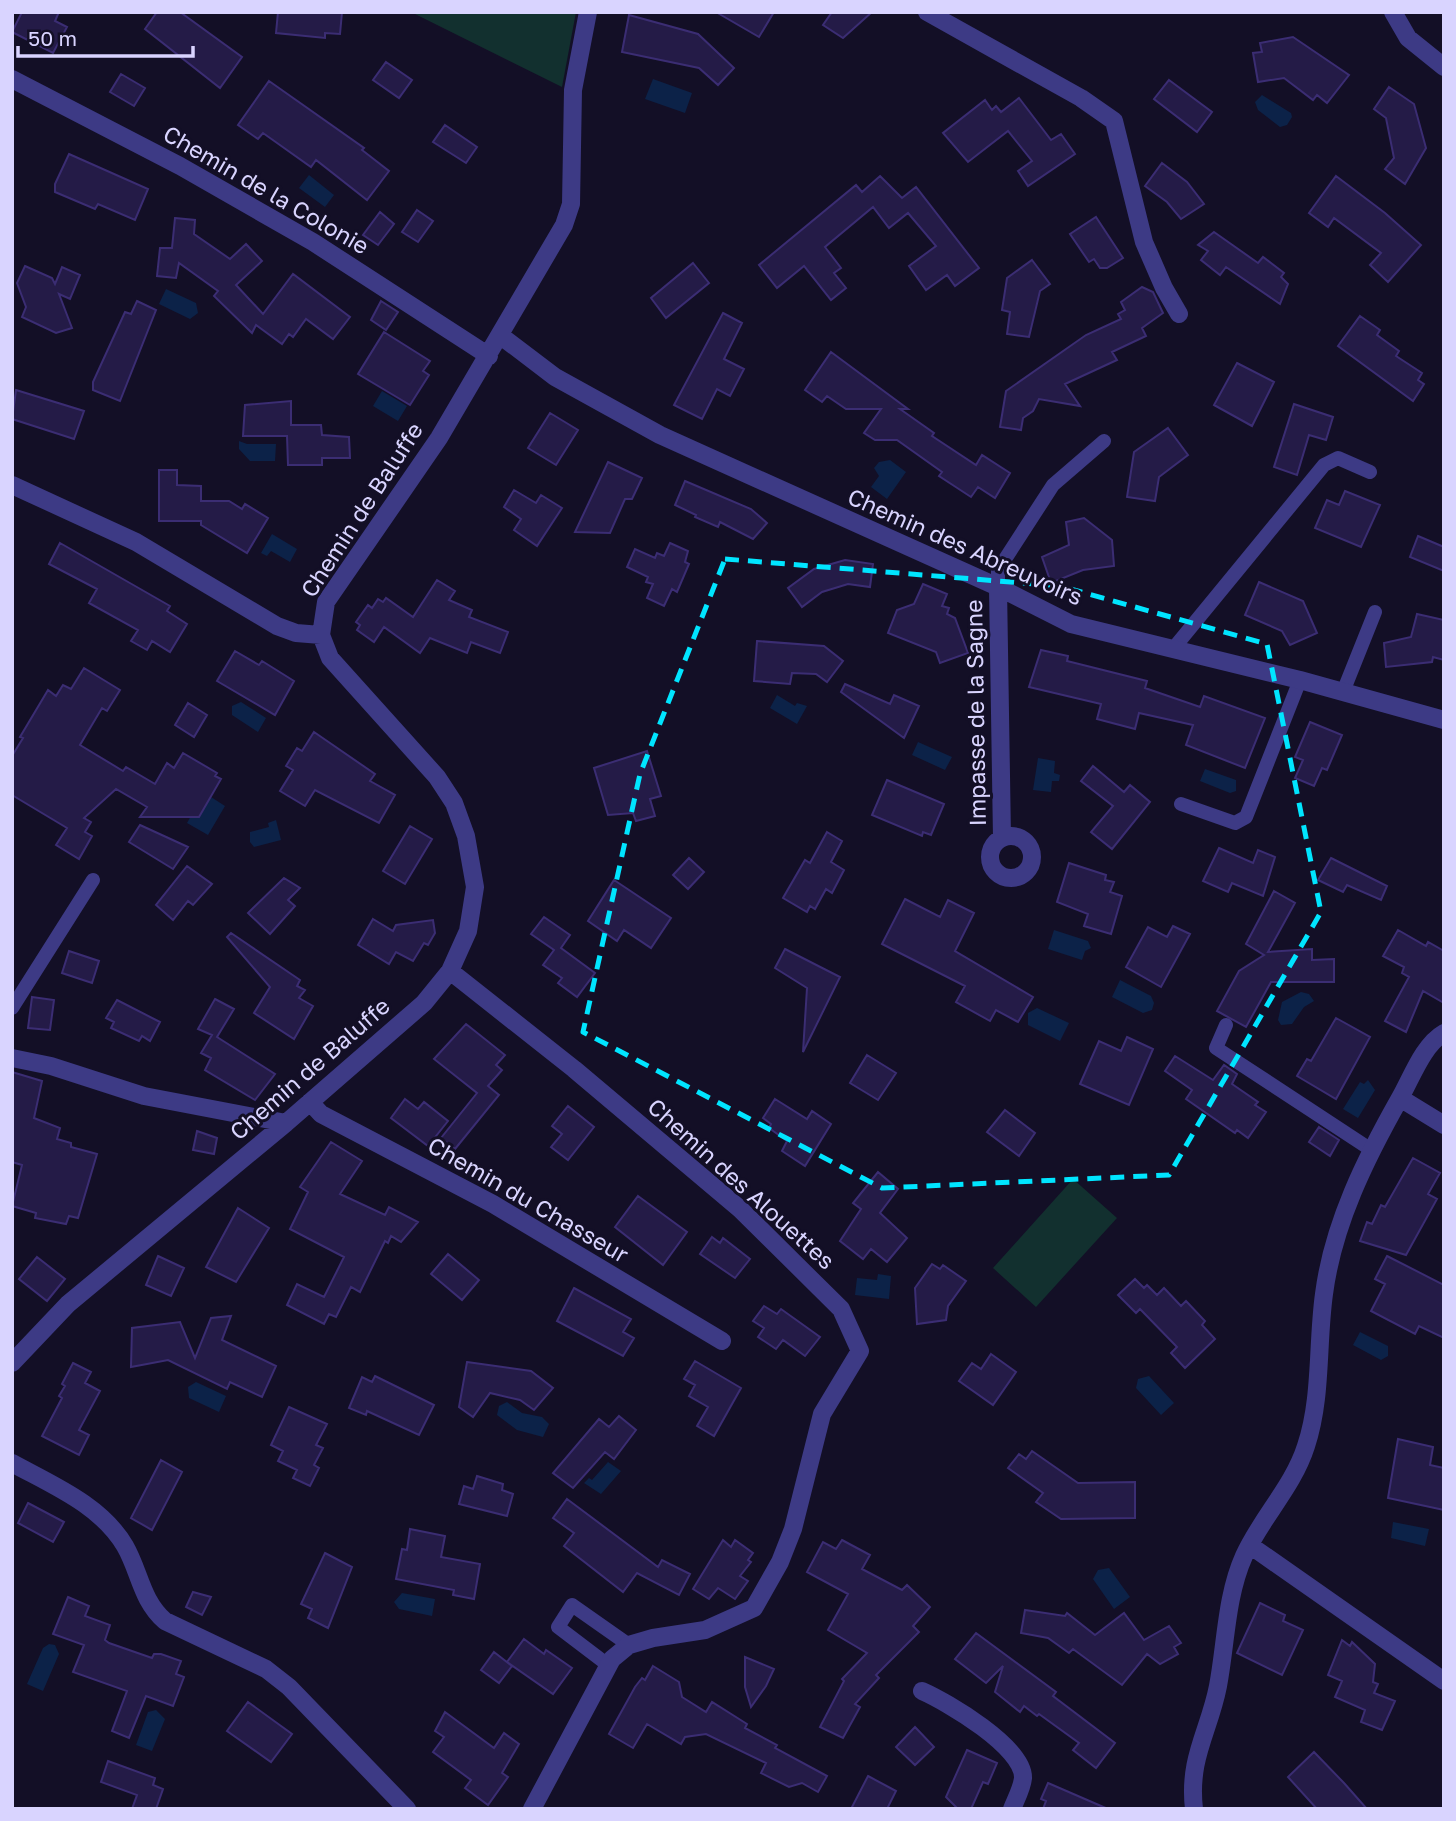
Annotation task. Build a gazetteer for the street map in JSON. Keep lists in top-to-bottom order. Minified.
{"streets":{"street":["Chemin de la Colonie","Chemin de Baluffe","Chemin des Abreuvoirs","Impasse de la Sagne","Chemin des Alouettes","Chemin du Chasseur"]},"crossings":[["Chemin de la Colonie","Chemin de Baluffe"],["Chemin de Baluffe","Chemin des Abreuvoirs"],["Chemin de Baluffe","Chemin des Alouettes"],["Chemin de Baluffe","Chemin du Chasseur"],["Chemin des Abreuvoirs","Impasse de la Sagne"]],"scale_bar":"50 m"}
